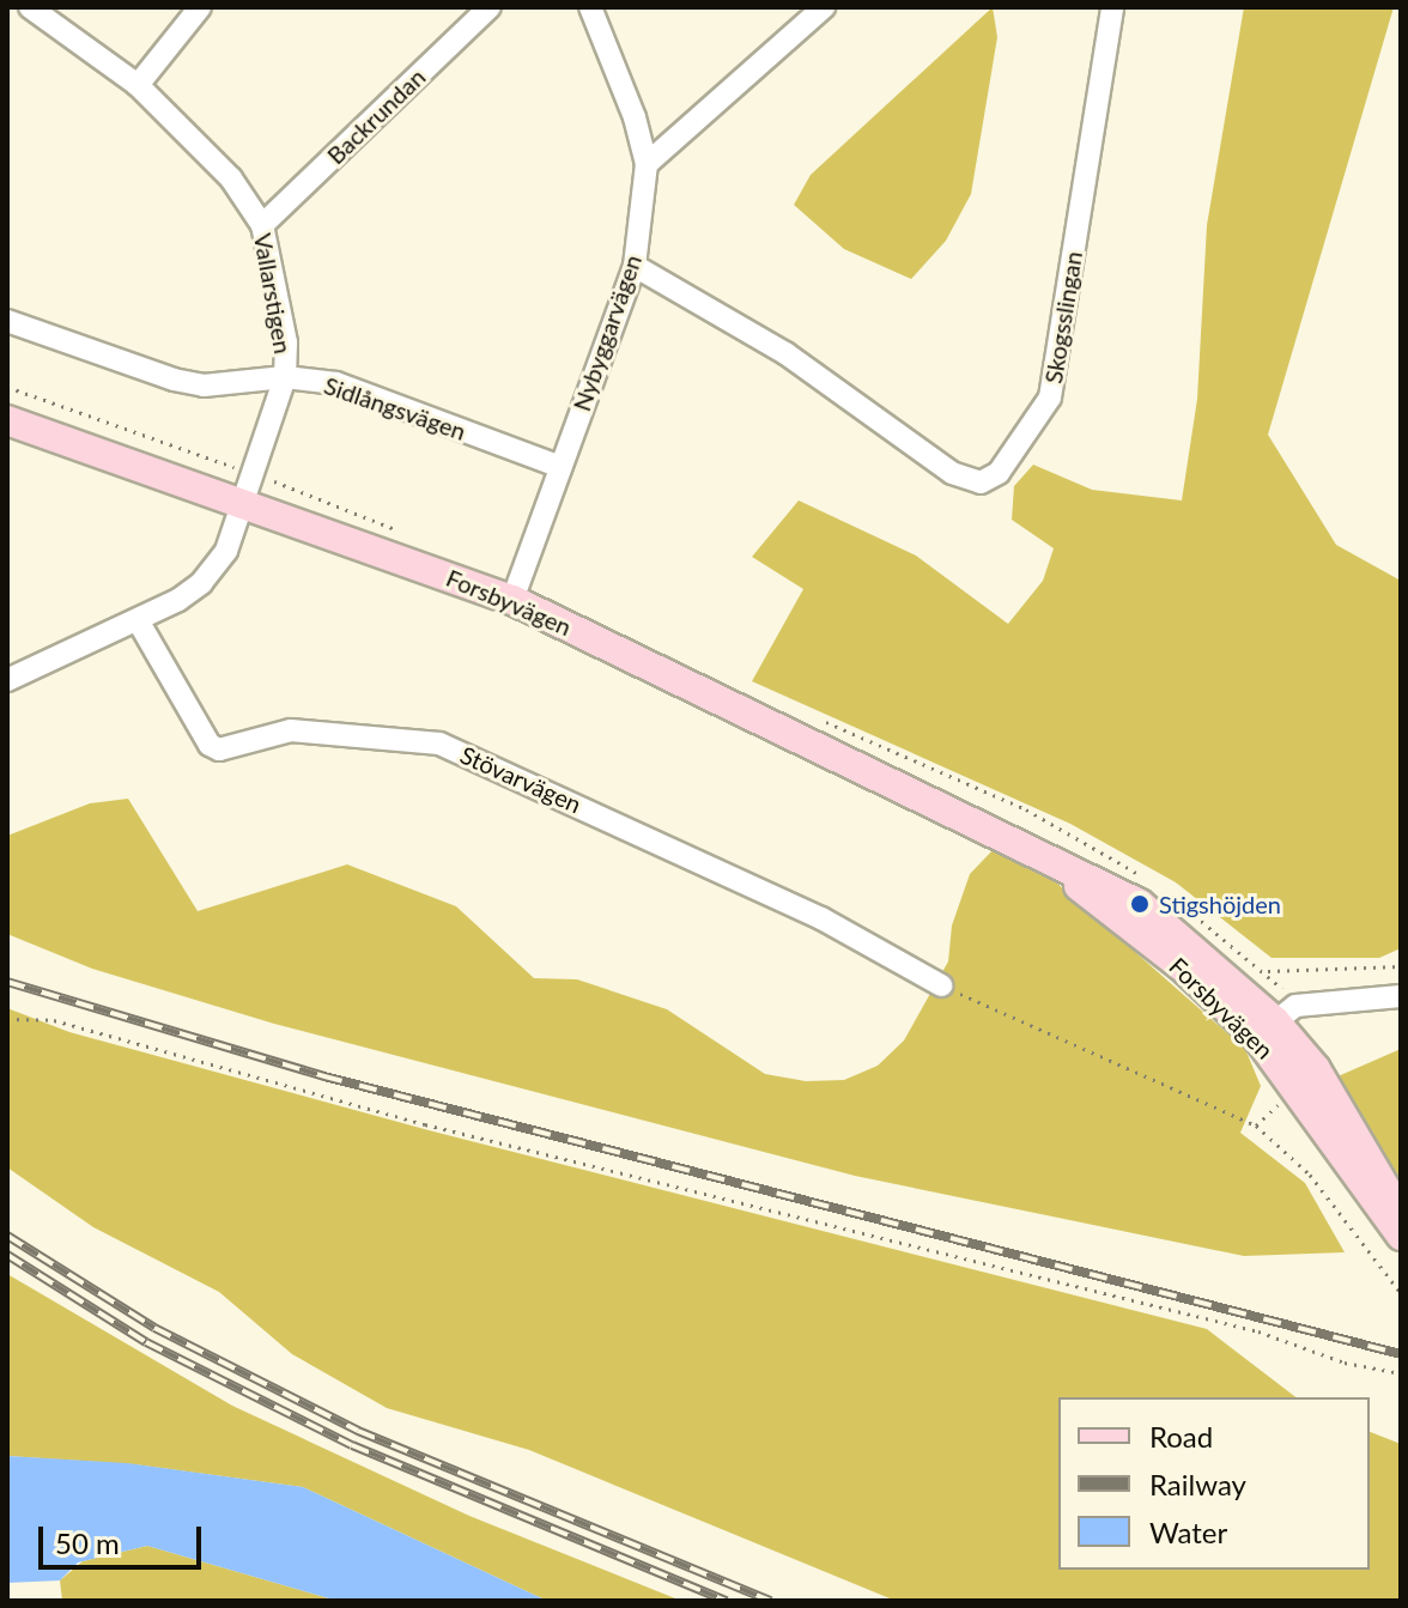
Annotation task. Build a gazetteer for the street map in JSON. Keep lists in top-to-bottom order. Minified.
{"streets":{"street":["Backrundan","Vallarstigen","Skogsslingan","Nybyggarvägen","Sidlångsvägen","Forsbyvägen","Stövarvägen"]},"crossings":[["Backrundan","Vallarstigen"],["Vallarstigen","Sidlångsvägen"],["Vallarstigen","Forsbyvägen"],["Vallarstigen","Stövarvägen"],["Skogsslingan","Nybyggarvägen"],["Nybyggarvägen","Sidlångsvägen"],["Nybyggarvägen","Forsbyvägen"]],"places":["Stigshöjden"],"legend":["Road","Railway","Water"],"scale_bar":"50 m"}
